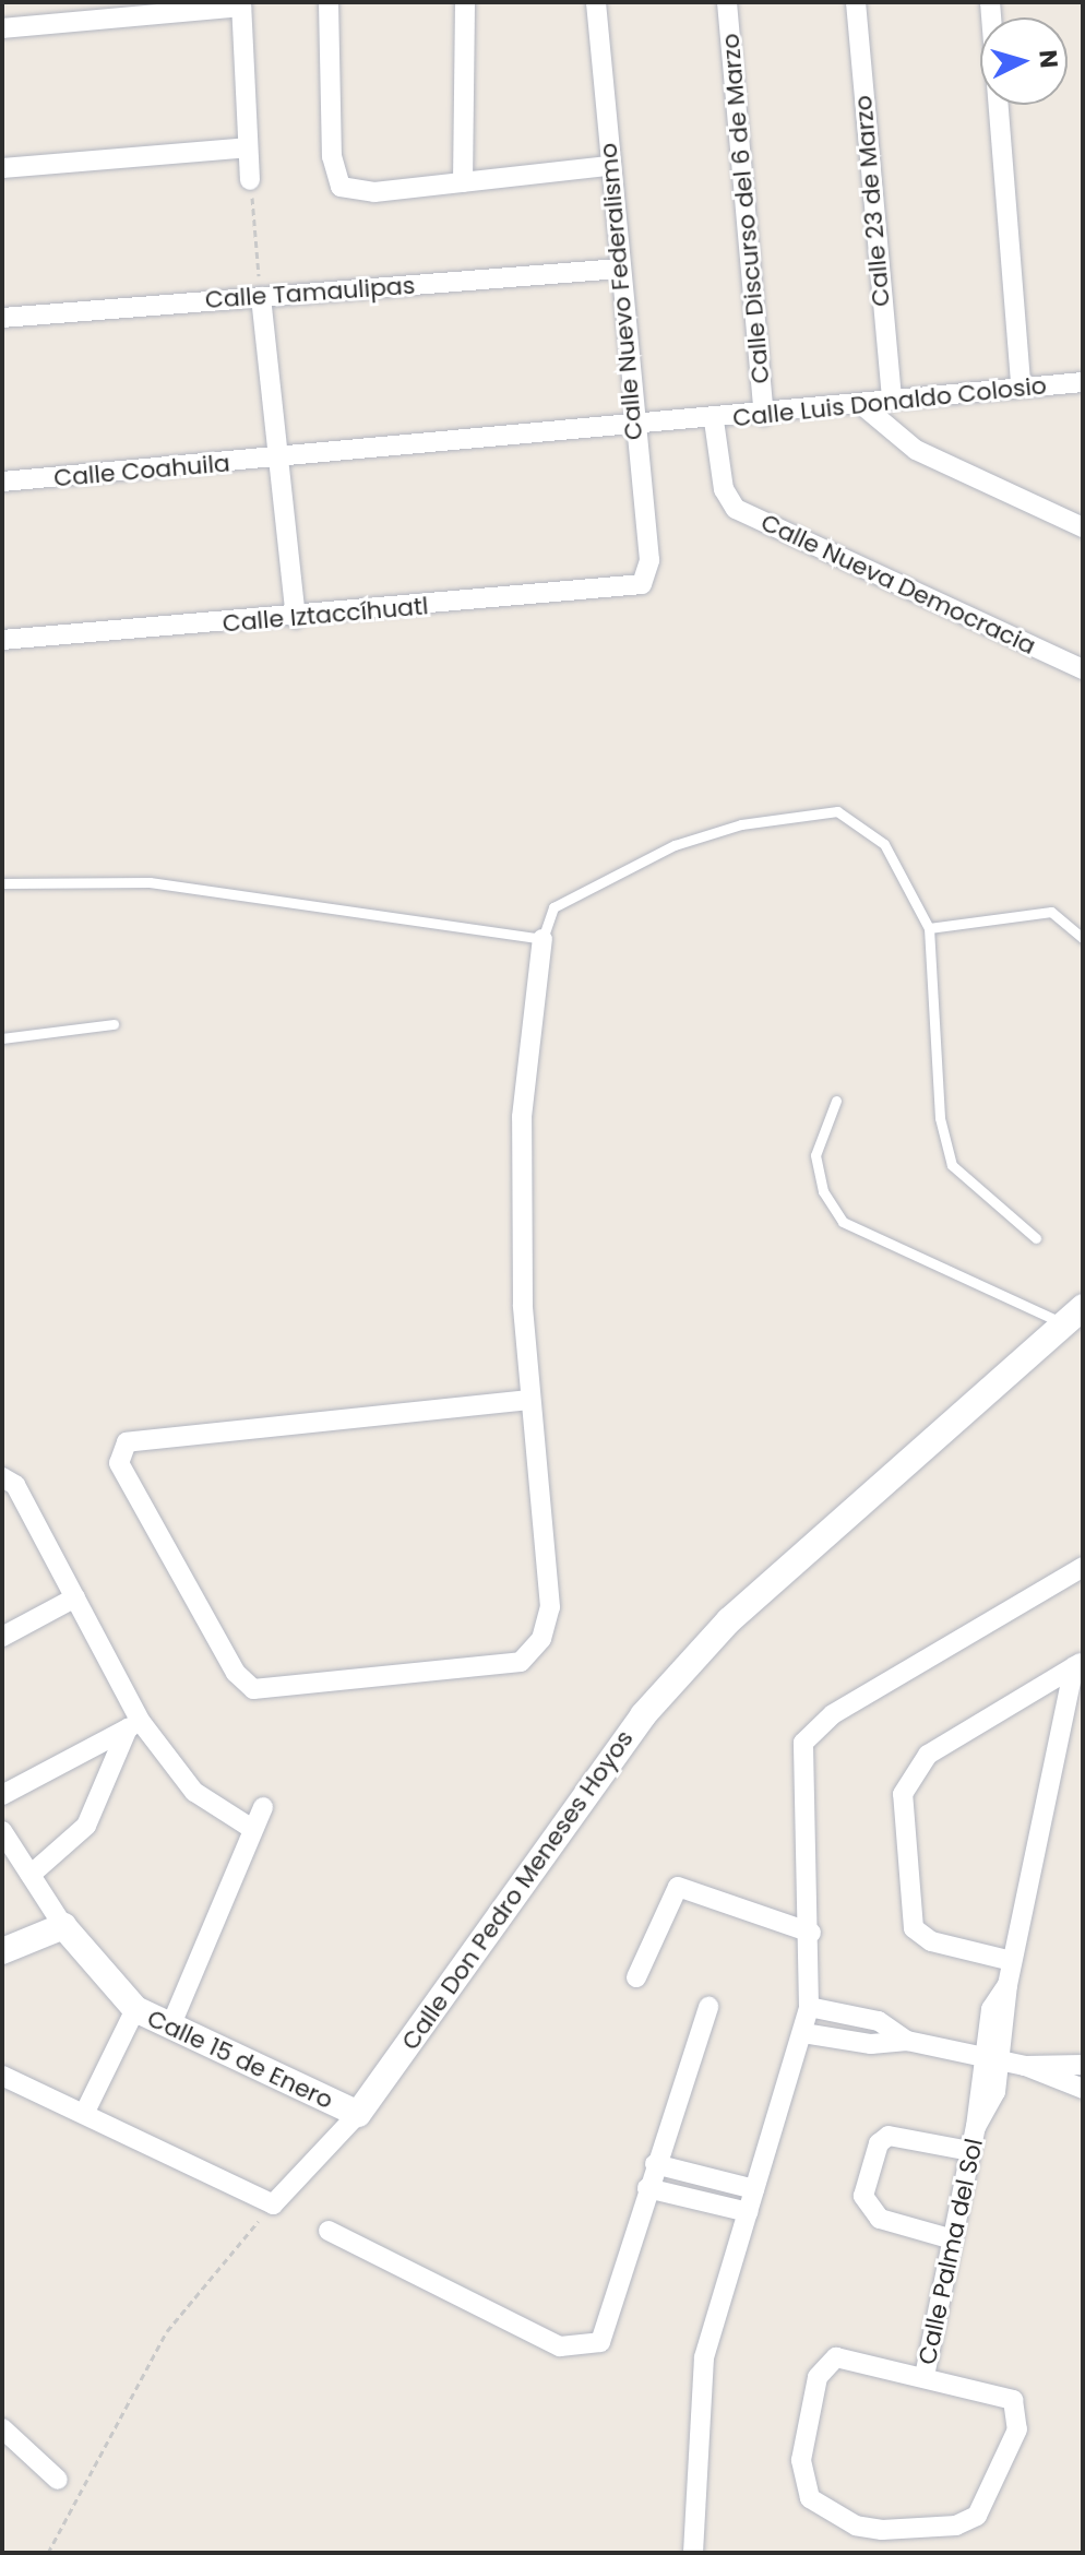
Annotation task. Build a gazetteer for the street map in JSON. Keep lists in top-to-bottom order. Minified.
{"streets":{"street":["Calle 23 de Marzo","Calle Discurso del 6 de Marzo","Calle Nuevo Federalismo","Calle Tamaulipas","Calle Luis Donaldo Colosio","Calle Coahuila","Calle Nueva Democracia","Calle Iztaccíhuatl","Calle Don Pedro Meneses Hoyos","Calle 15 de Enero","Calle Palma del Sol"]},"crossings":[["Calle 23 de Marzo","Calle Luis Donaldo Colosio"],["Calle Discurso del 6 de Marzo","Calle Luis Donaldo Colosio"],["Calle Nuevo Federalismo","Calle Tamaulipas"],["Calle Nuevo Federalismo","Calle Coahuila"],["Calle Nuevo Federalismo","Calle Iztaccíhuatl"],["Calle Luis Donaldo Colosio","Calle Coahuila"],["Calle Luis Donaldo Colosio","Calle Nueva Democracia"],["Calle Don Pedro Meneses Hoyos","Calle 15 de Enero"]],"north":"right"}
